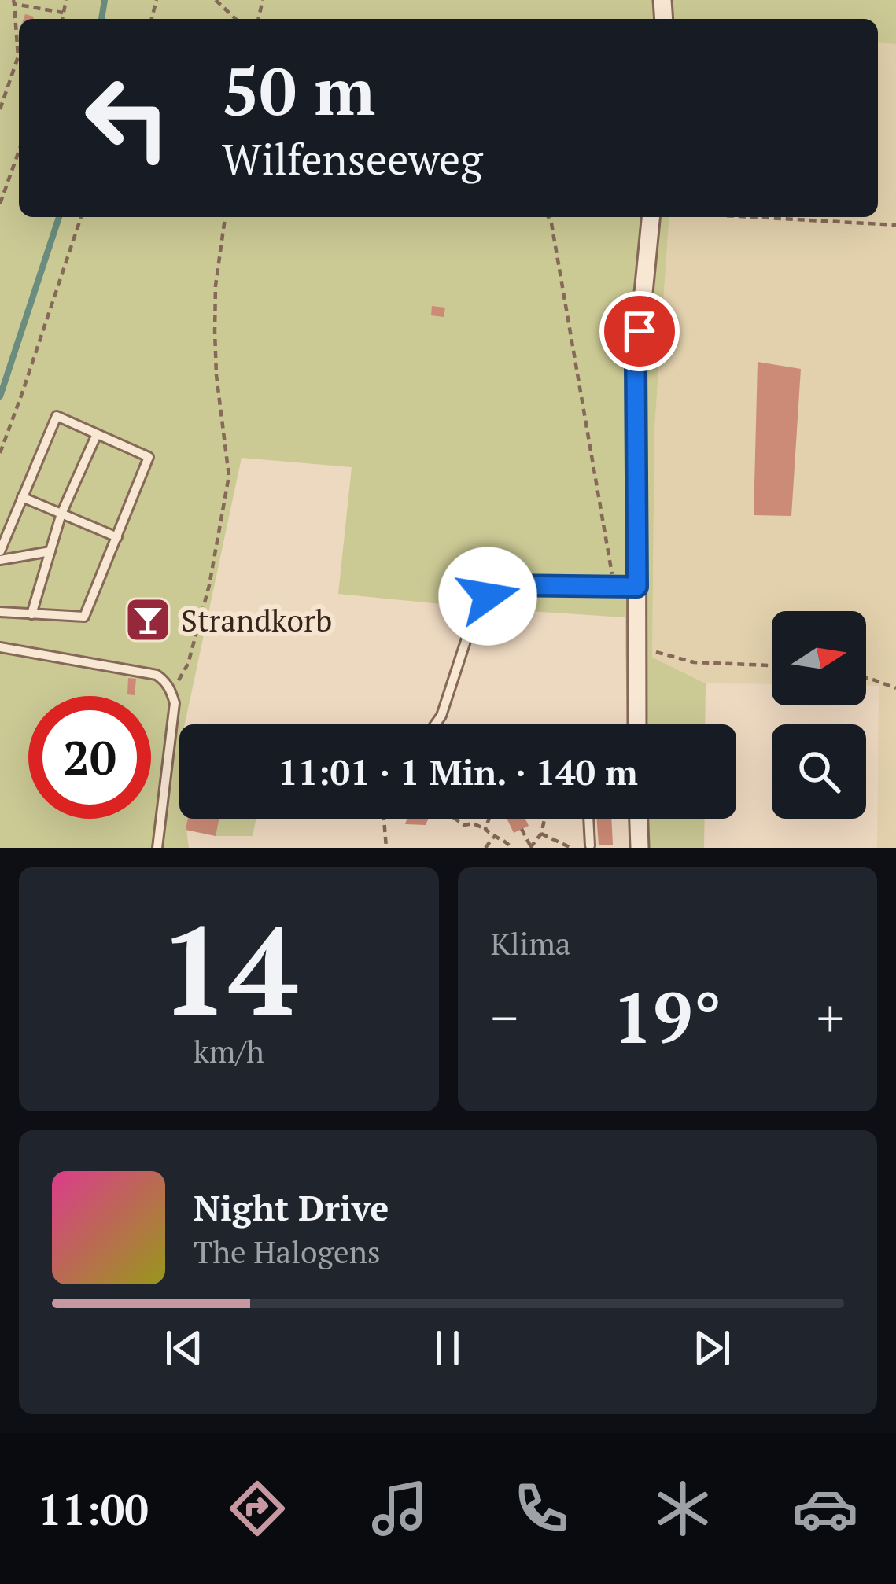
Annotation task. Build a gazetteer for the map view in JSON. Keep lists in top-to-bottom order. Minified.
{"places":{"bar":["Strandkorb"]},"north":"right","page":{"turn":["50 m","Wilfenseeweg"],"limit":"20","trip":"11:01 · 1 Min. · 140 m","tile":[["14","km/h"],"Klima"],"heat":["−","19°","+"],"song":["Night Drive","The Halogens"],"tabs":"11:00"}}
